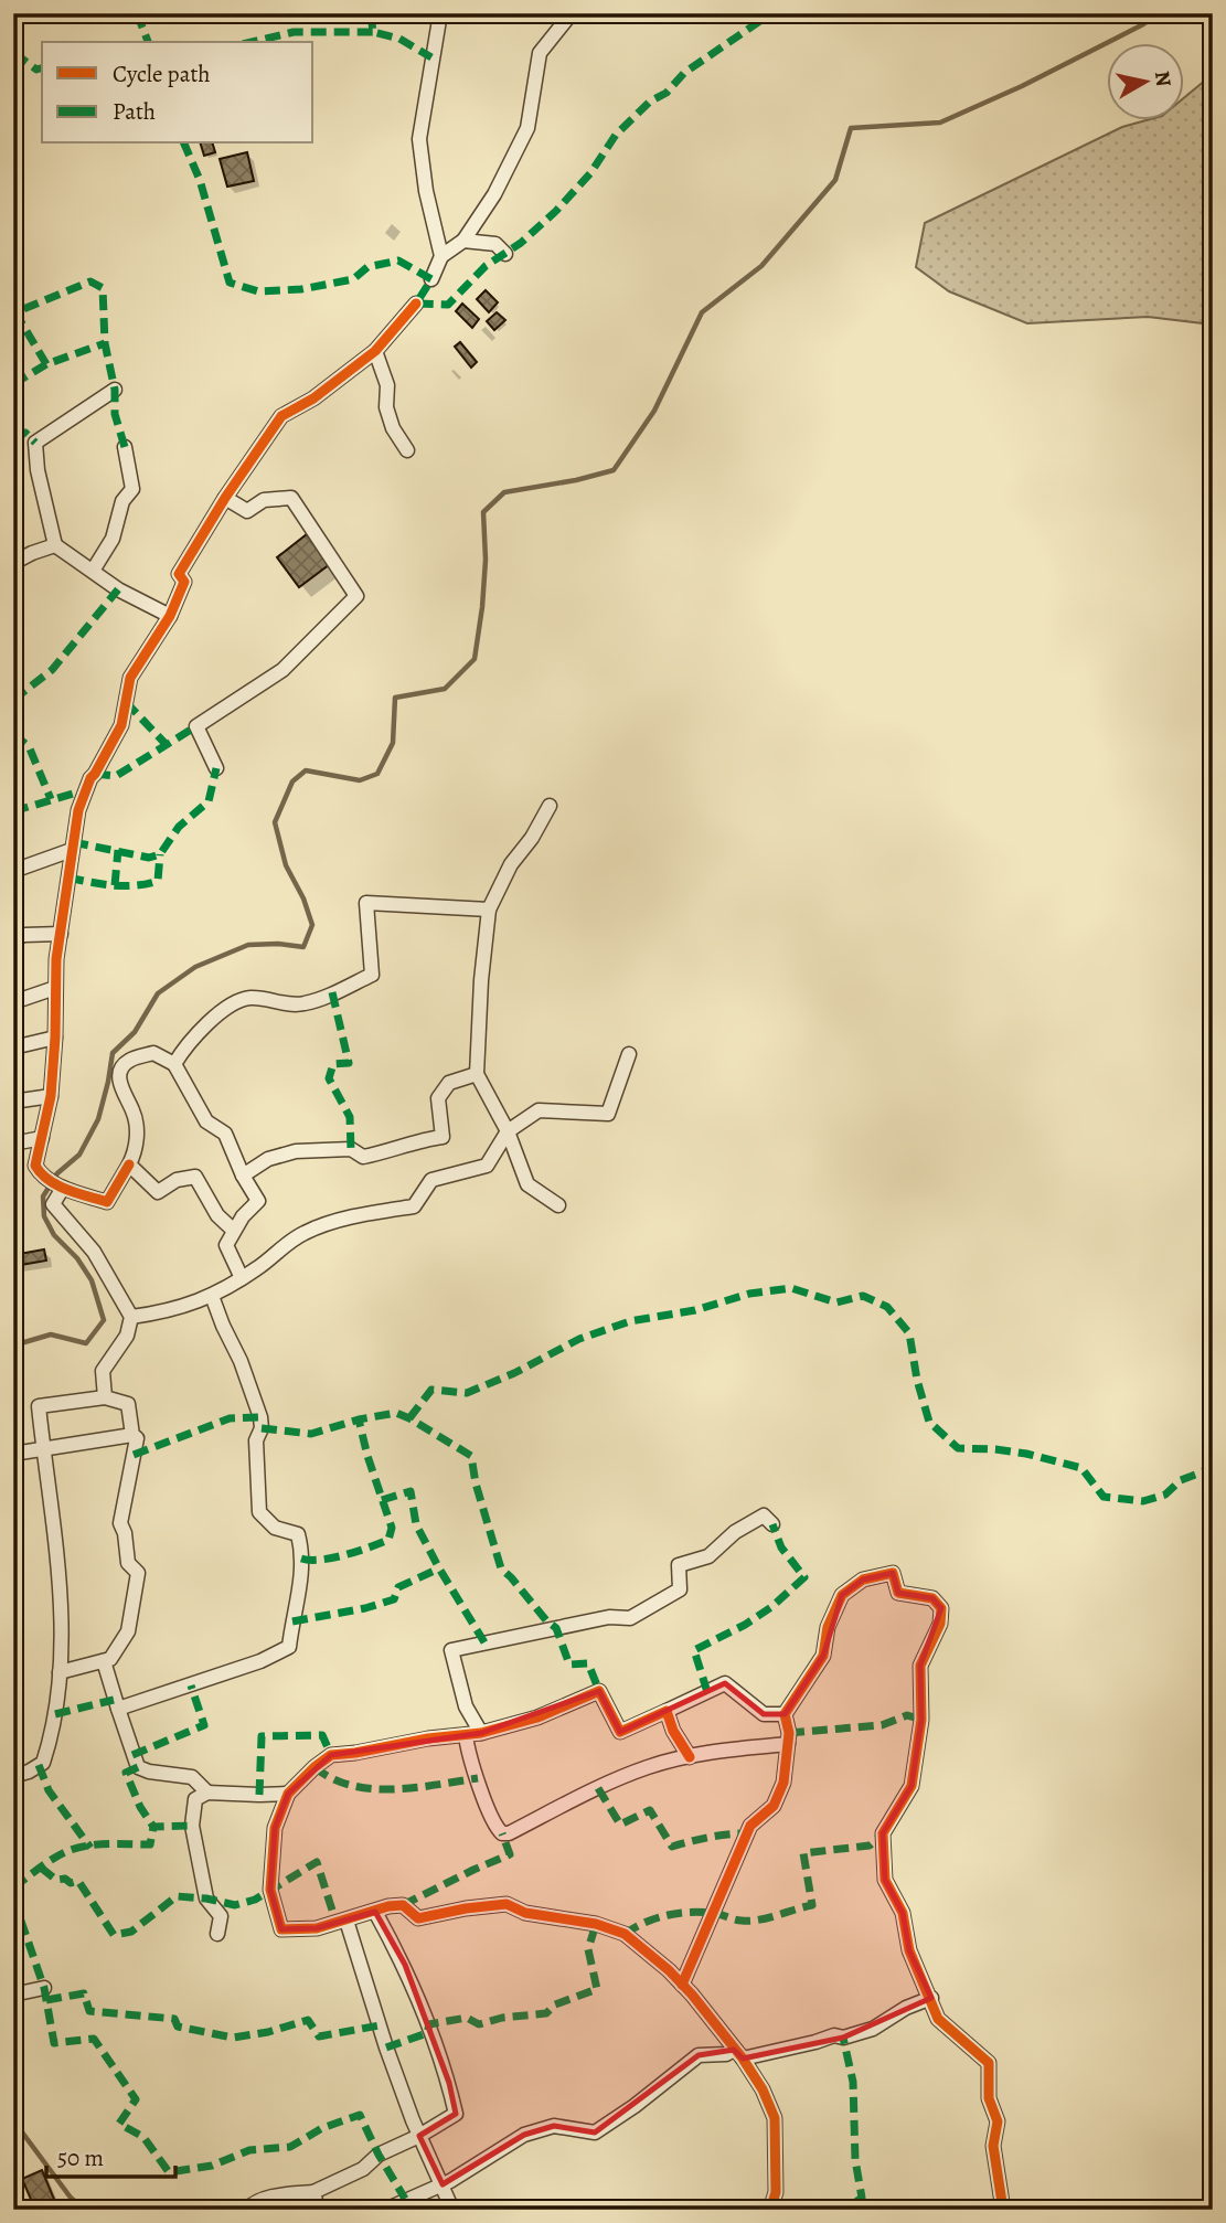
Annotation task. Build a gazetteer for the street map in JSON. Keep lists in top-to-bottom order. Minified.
{"legend":["Cycle path","Path"],"scale_bar":"50 m","north":"right"}
